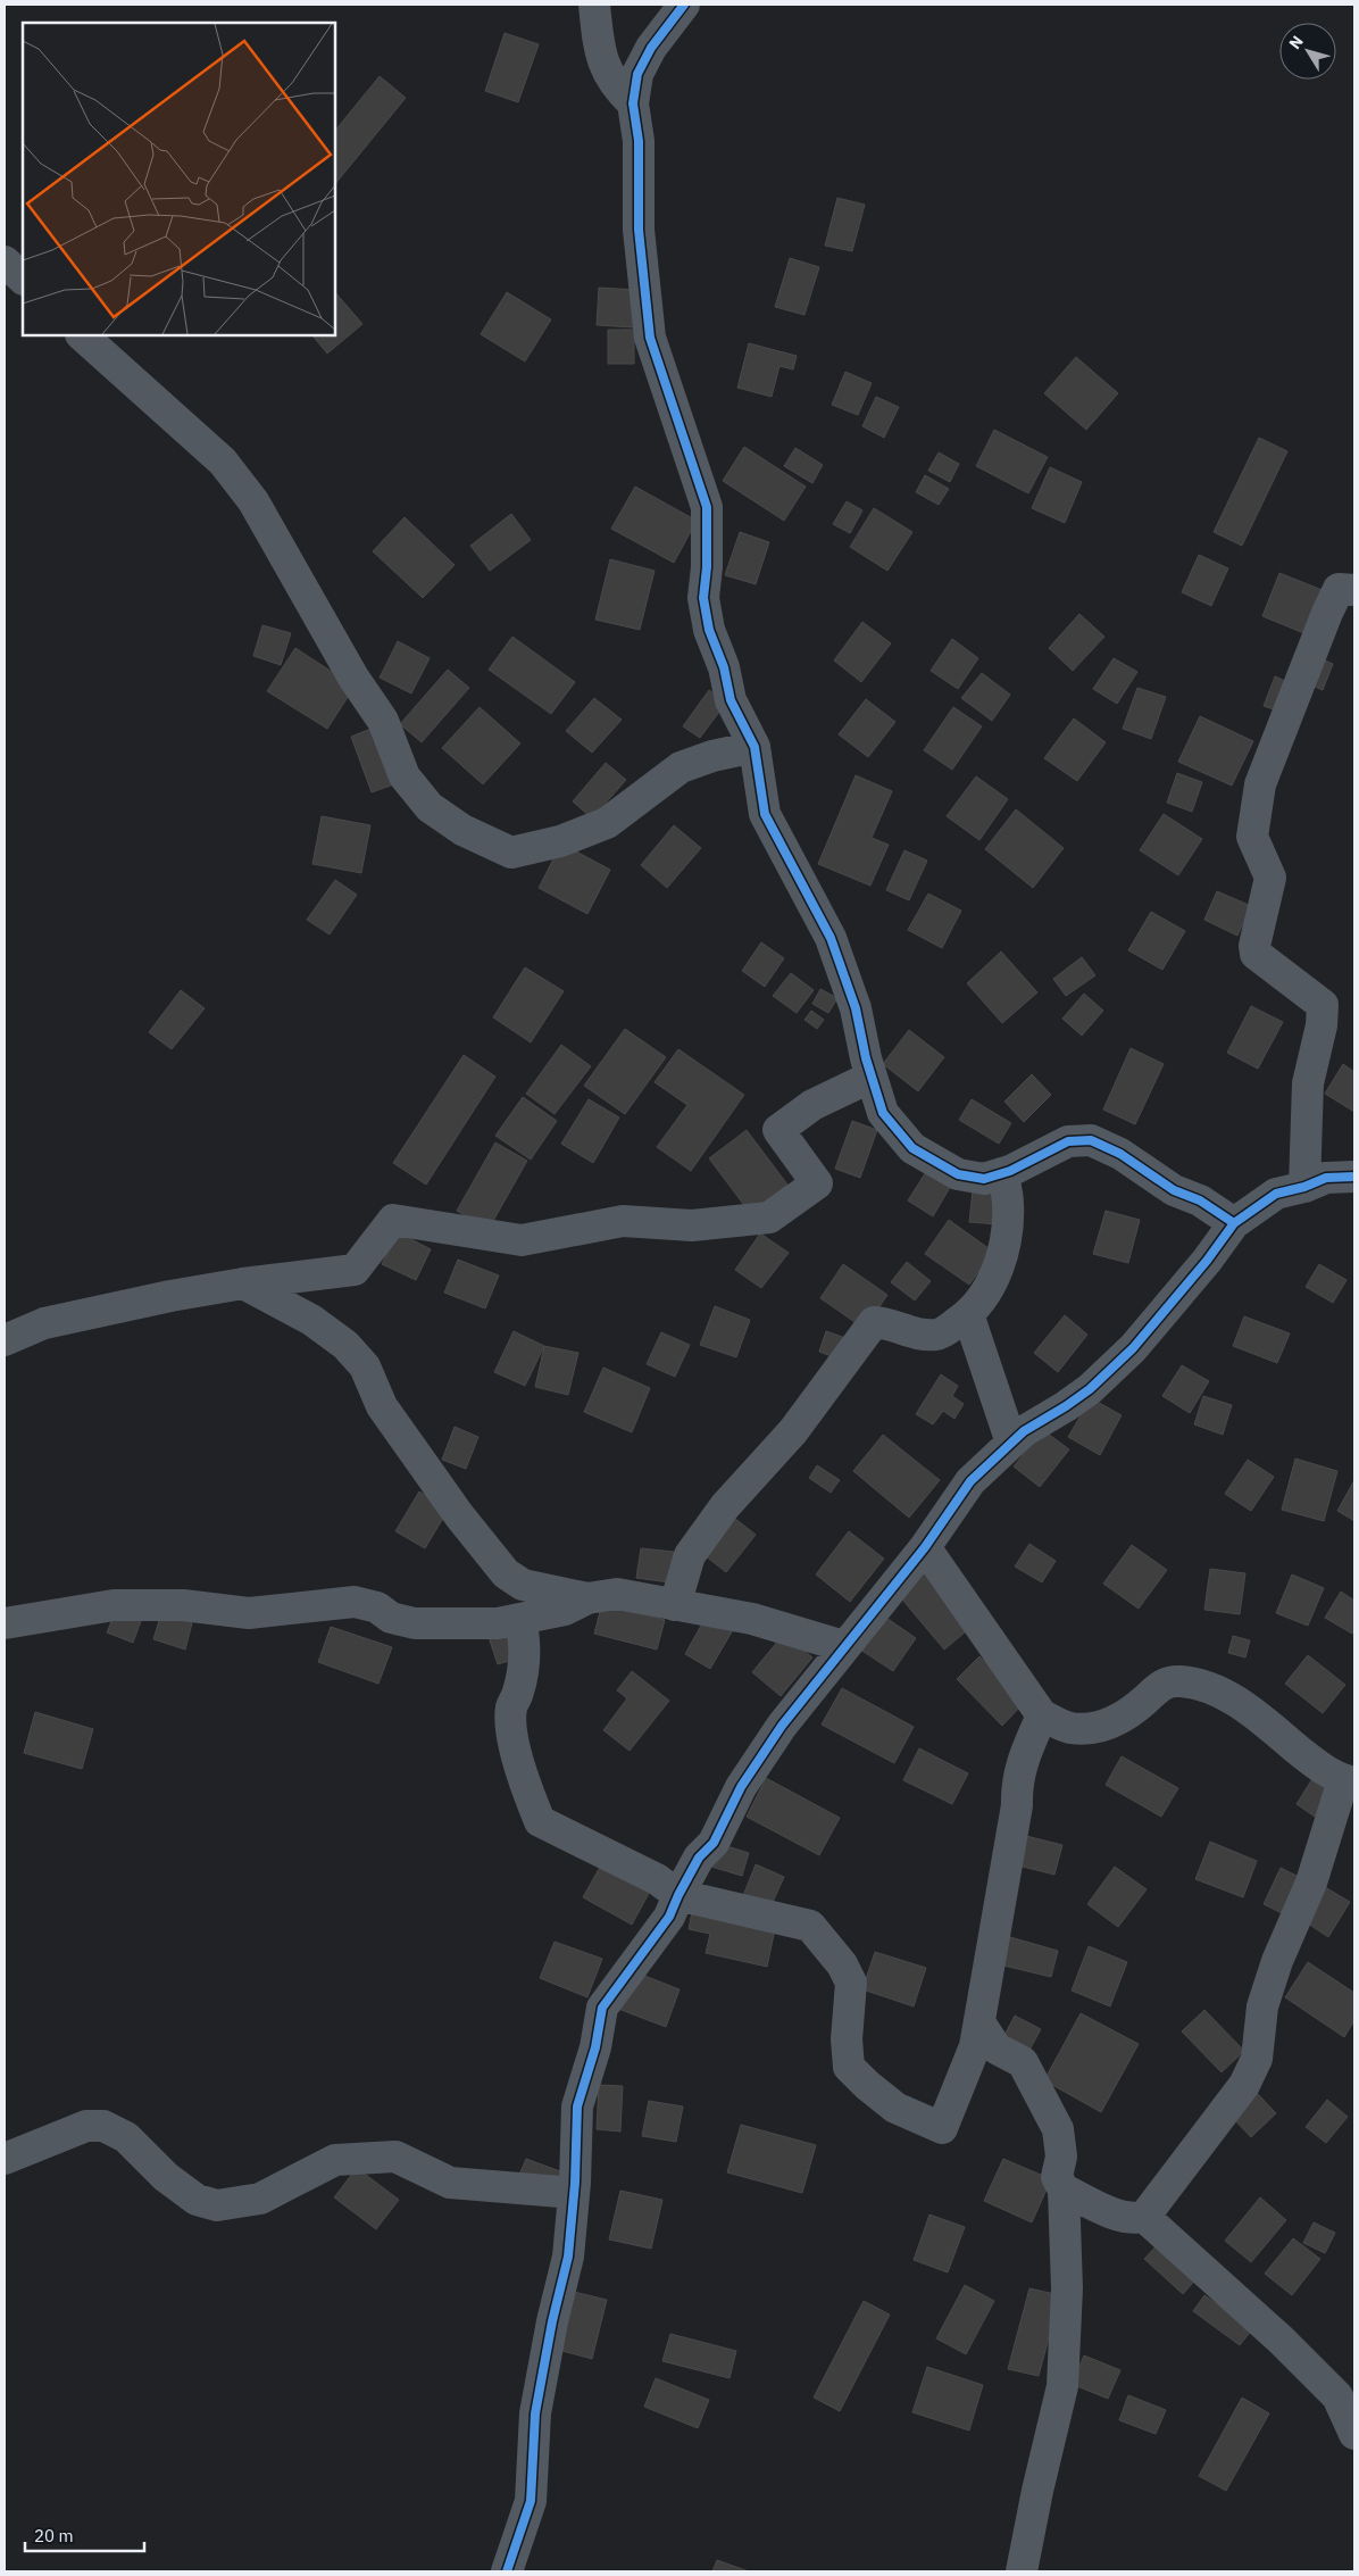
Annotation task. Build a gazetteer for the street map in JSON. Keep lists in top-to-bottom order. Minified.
{"scale_bar":"20 m","north":"top left"}
